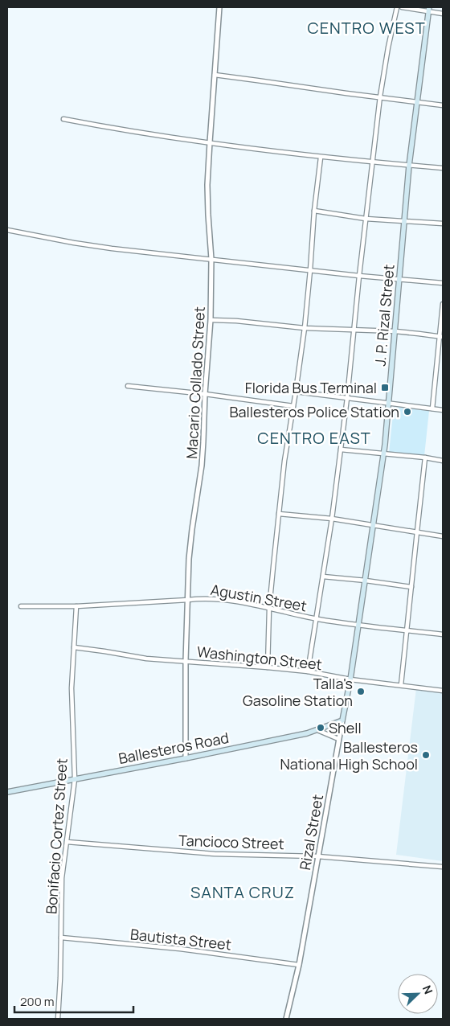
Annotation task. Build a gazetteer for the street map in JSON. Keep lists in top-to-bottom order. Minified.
{"streets":{"main road":["J. P. Rizal Street","Ballesteros Road"],"street":["Macario Collado Street","Agustin Street","Washington Street","Rizal Street","Bonifacio Cortez Street","Tancioco Street","Bautista Street"]},"crossings":[["J. P. Rizal Street","Agustin Street"],["J. P. Rizal Street","Washington Street"],["J. P. Rizal Street","Ballesteros Road"],["J. P. Rizal Street","Rizal Street"],["Macario Collado Street","Agustin Street"],["Macario Collado Street","Washington Street"],["Macario Collado Street","Ballesteros Road"],["Agustin Street","Bonifacio Cortez Street"],["Washington Street","Bonifacio Cortez Street"],["Ballesteros Road","Rizal Street"],["Ballesteros Road","Bonifacio Cortez Street"],["Rizal Street","Tancioco Street"],["Rizal Street","Bautista Street"],["Bonifacio Cortez Street","Tancioco Street"],["Bonifacio Cortez Street","Bautista Street"]],"districts":["CENTRO WEST","CENTRO EAST","SANTA CRUZ"],"places":{"transit":["Florida Bus Terminal"],"other":["Ballesteros Police Station","Talla's Gasoline Station","Shell","Ballesteros National High School"]},"scale_bar":"200 m","north":"top right"}
